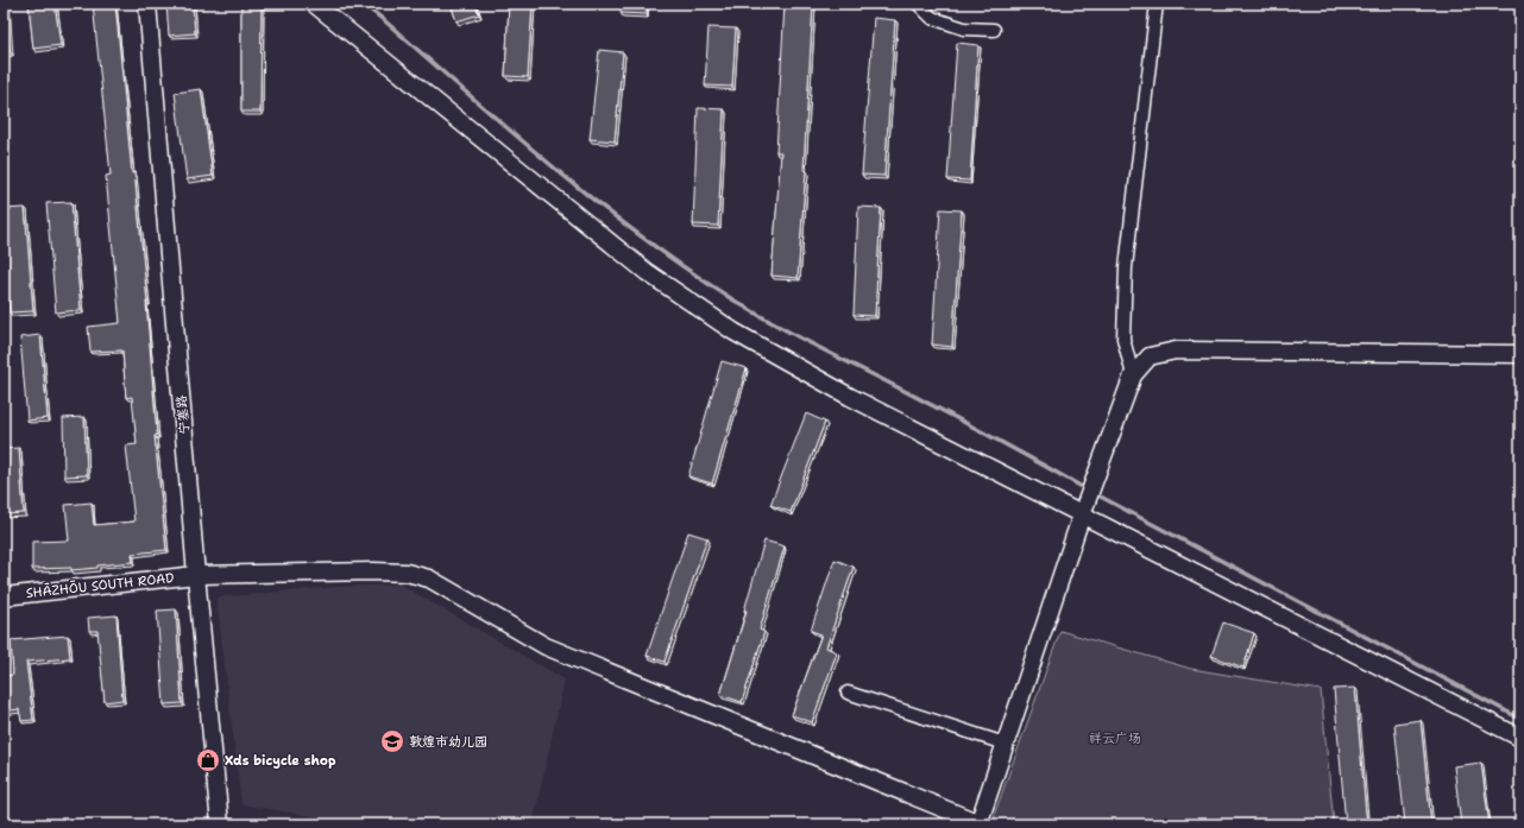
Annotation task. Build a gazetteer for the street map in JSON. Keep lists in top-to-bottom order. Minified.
{"streets":{"street":["宁塞路","SHĀZHŌU SOUTH ROAD"]},"crossings":[["宁塞路","SHĀZHŌU SOUTH ROAD"]],"parks":["祥云广场"],"places":{"school or university":["敦煌市幼儿园"],"shop":["Xds bicycle shop"]}}
